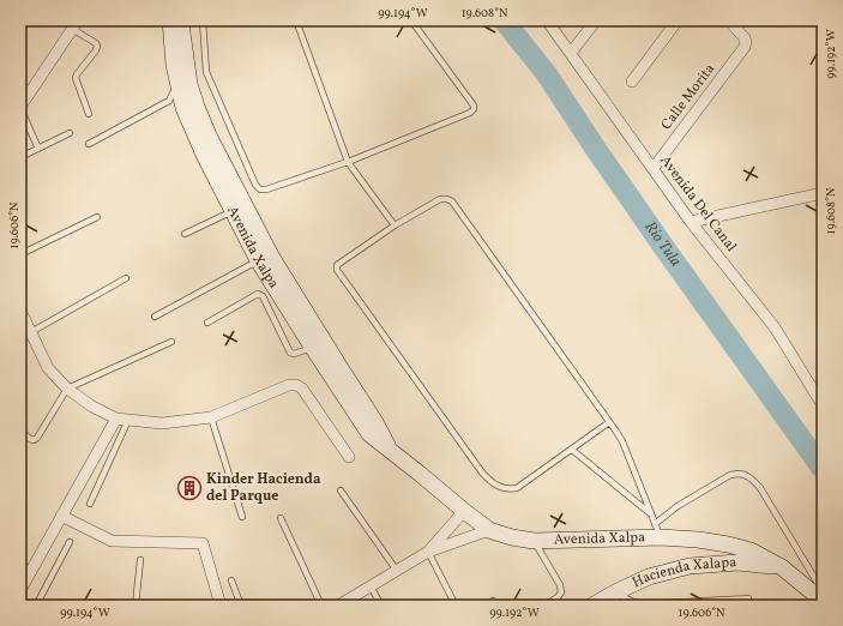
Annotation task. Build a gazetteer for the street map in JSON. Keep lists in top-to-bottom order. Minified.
{"streets":{"main road":["Avenida Xalpa","Hacienda Xalapa"],"street":["Calle Morita","Avenida Del Canal"]},"crossings":[["Calle Morita","Avenida Del Canal"],["Avenida Xalpa","Hacienda Xalapa"]],"water":["Río Tula"],"places":{"building":["Kinder Hacienda del Parque"]},"coordinates":["99.194°W","19.608°N","99.192°W","19.606°N"]}
